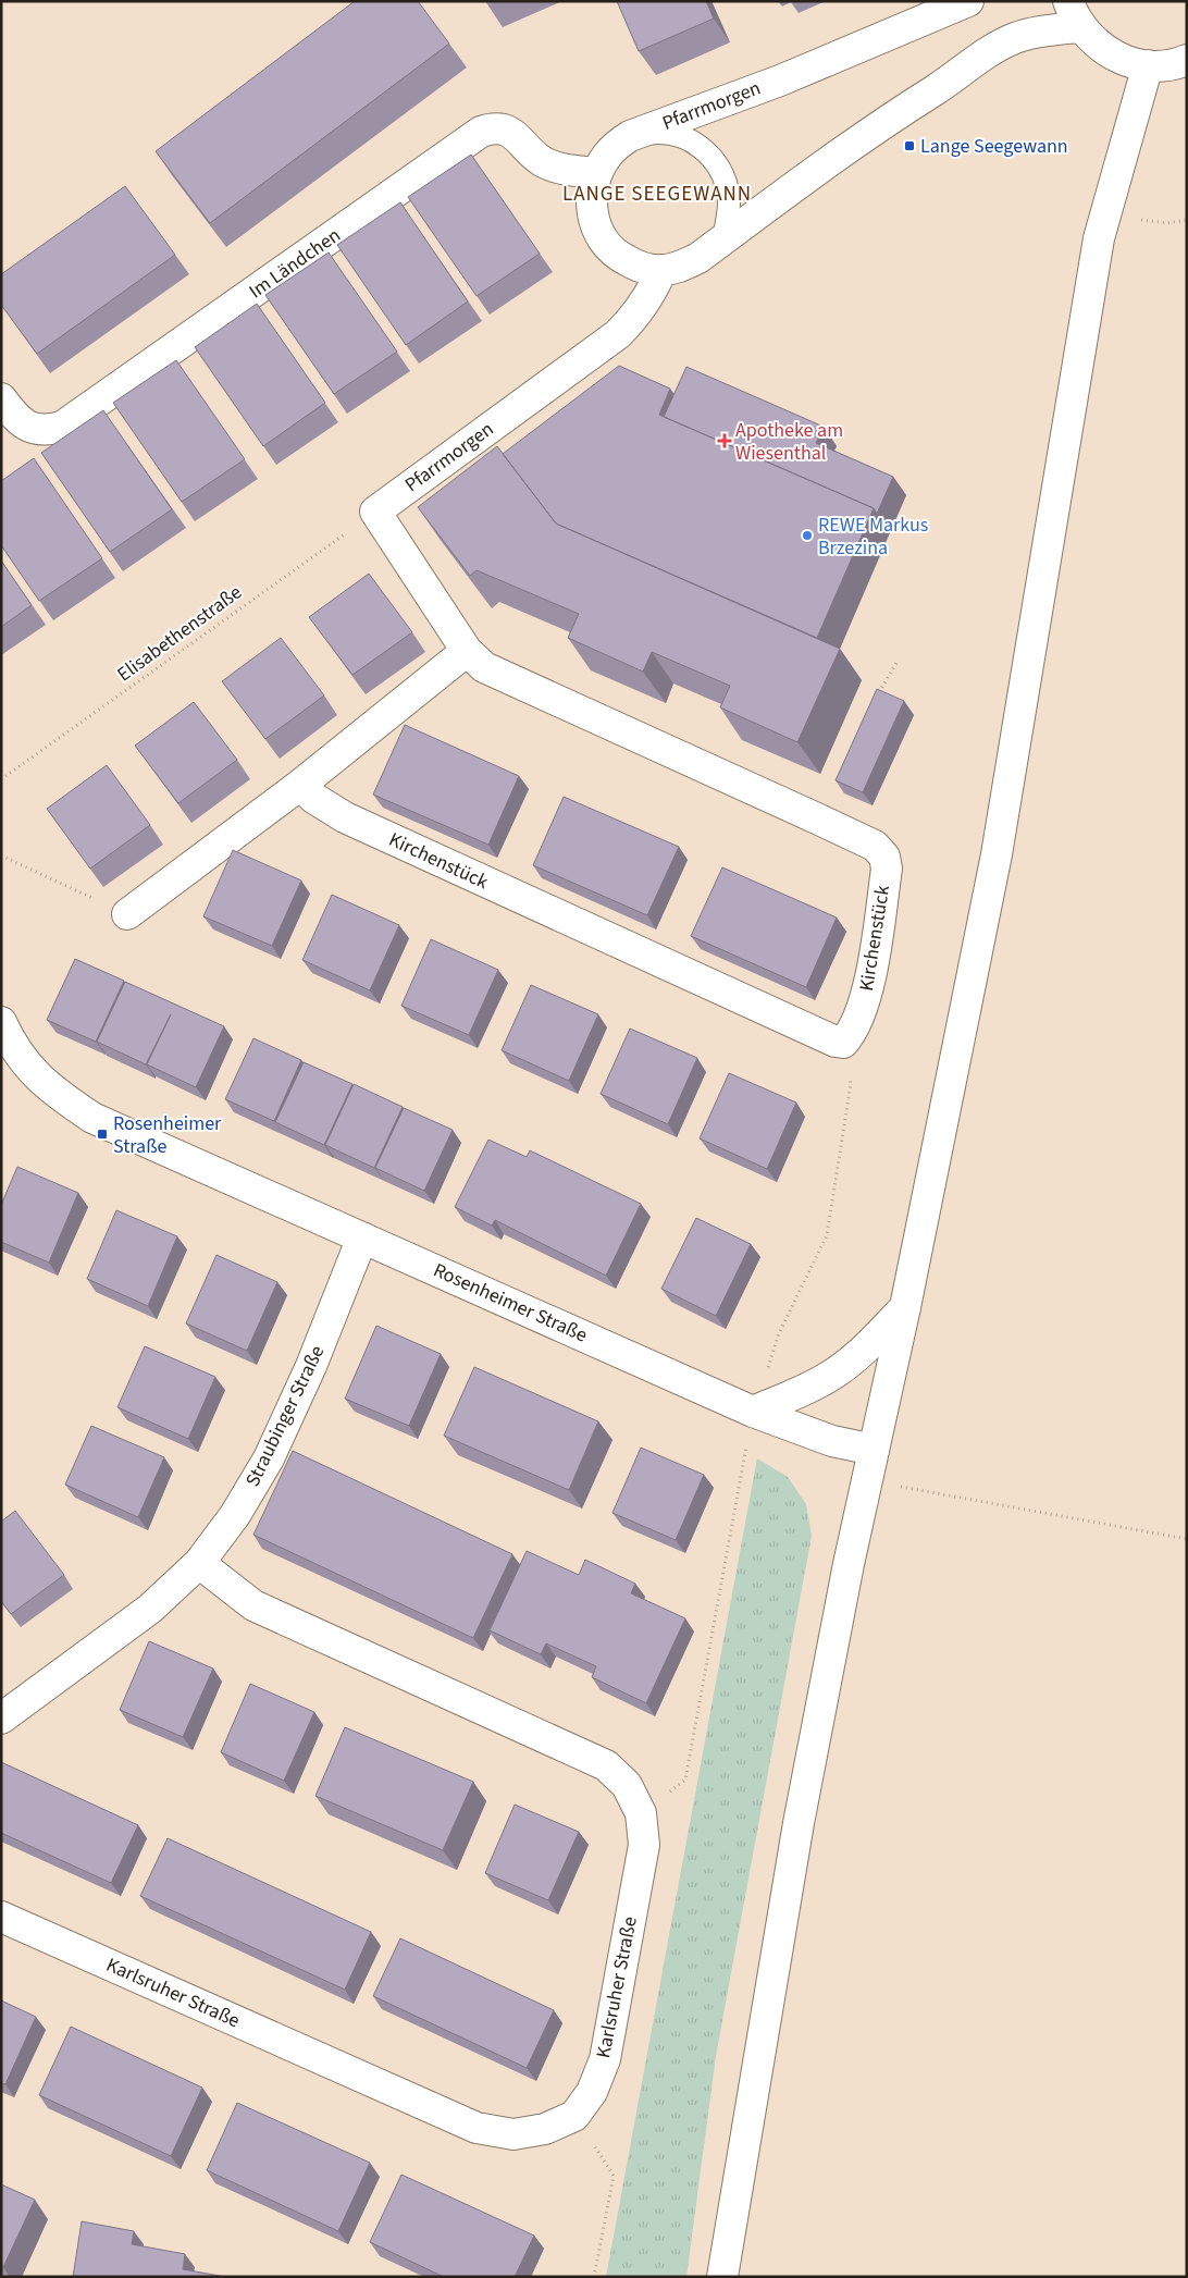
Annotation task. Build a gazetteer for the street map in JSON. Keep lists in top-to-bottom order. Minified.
{"streets":{"street":["Pfarrmorgen","Im Ländchen","Kirchenstück","Rosenheimer Straße","Straubinger Straße","Karlsruher Straße"],"path":["Elisabethenstraße"]},"crossings":[["Pfarrmorgen","Im Ländchen"],["Pfarrmorgen","Elisabethenstraße"],["Pfarrmorgen","Kirchenstück"],["Elisabethenstraße","Kirchenstück"],["Rosenheimer Straße","Straubinger Straße"],["Straubinger Straße","Karlsruher Straße"]],"districts":["LANGE SEEGEWANN"],"places":{"transit":["Lange Seegewann","Rosenheimer Straße"],"health":["Apotheke am Wiesenthal"],"other":["REWE Markus Brzezina"]}}
